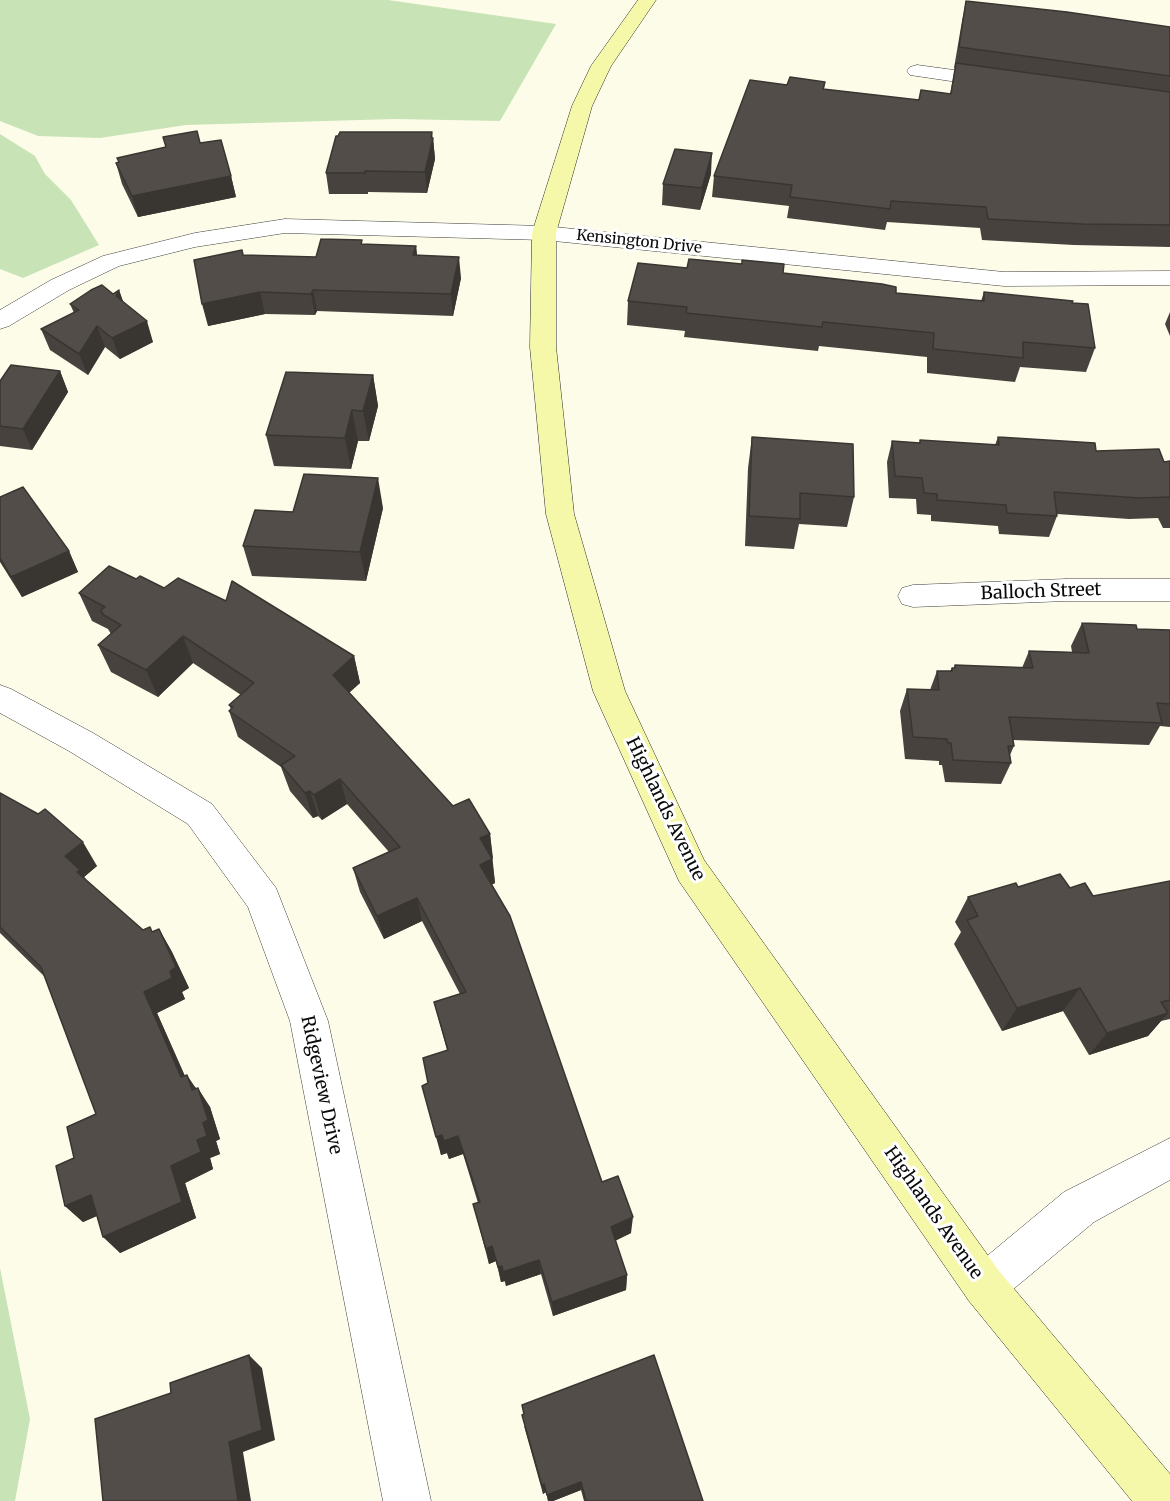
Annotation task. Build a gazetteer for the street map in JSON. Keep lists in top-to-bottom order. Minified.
{"streets":{"main road":["Highlands Avenue"],"street":["Kensington Drive","Balloch Street","Ridgeview Drive"]},"crossings":[["Kensington Drive","Highlands Avenue"]]}
